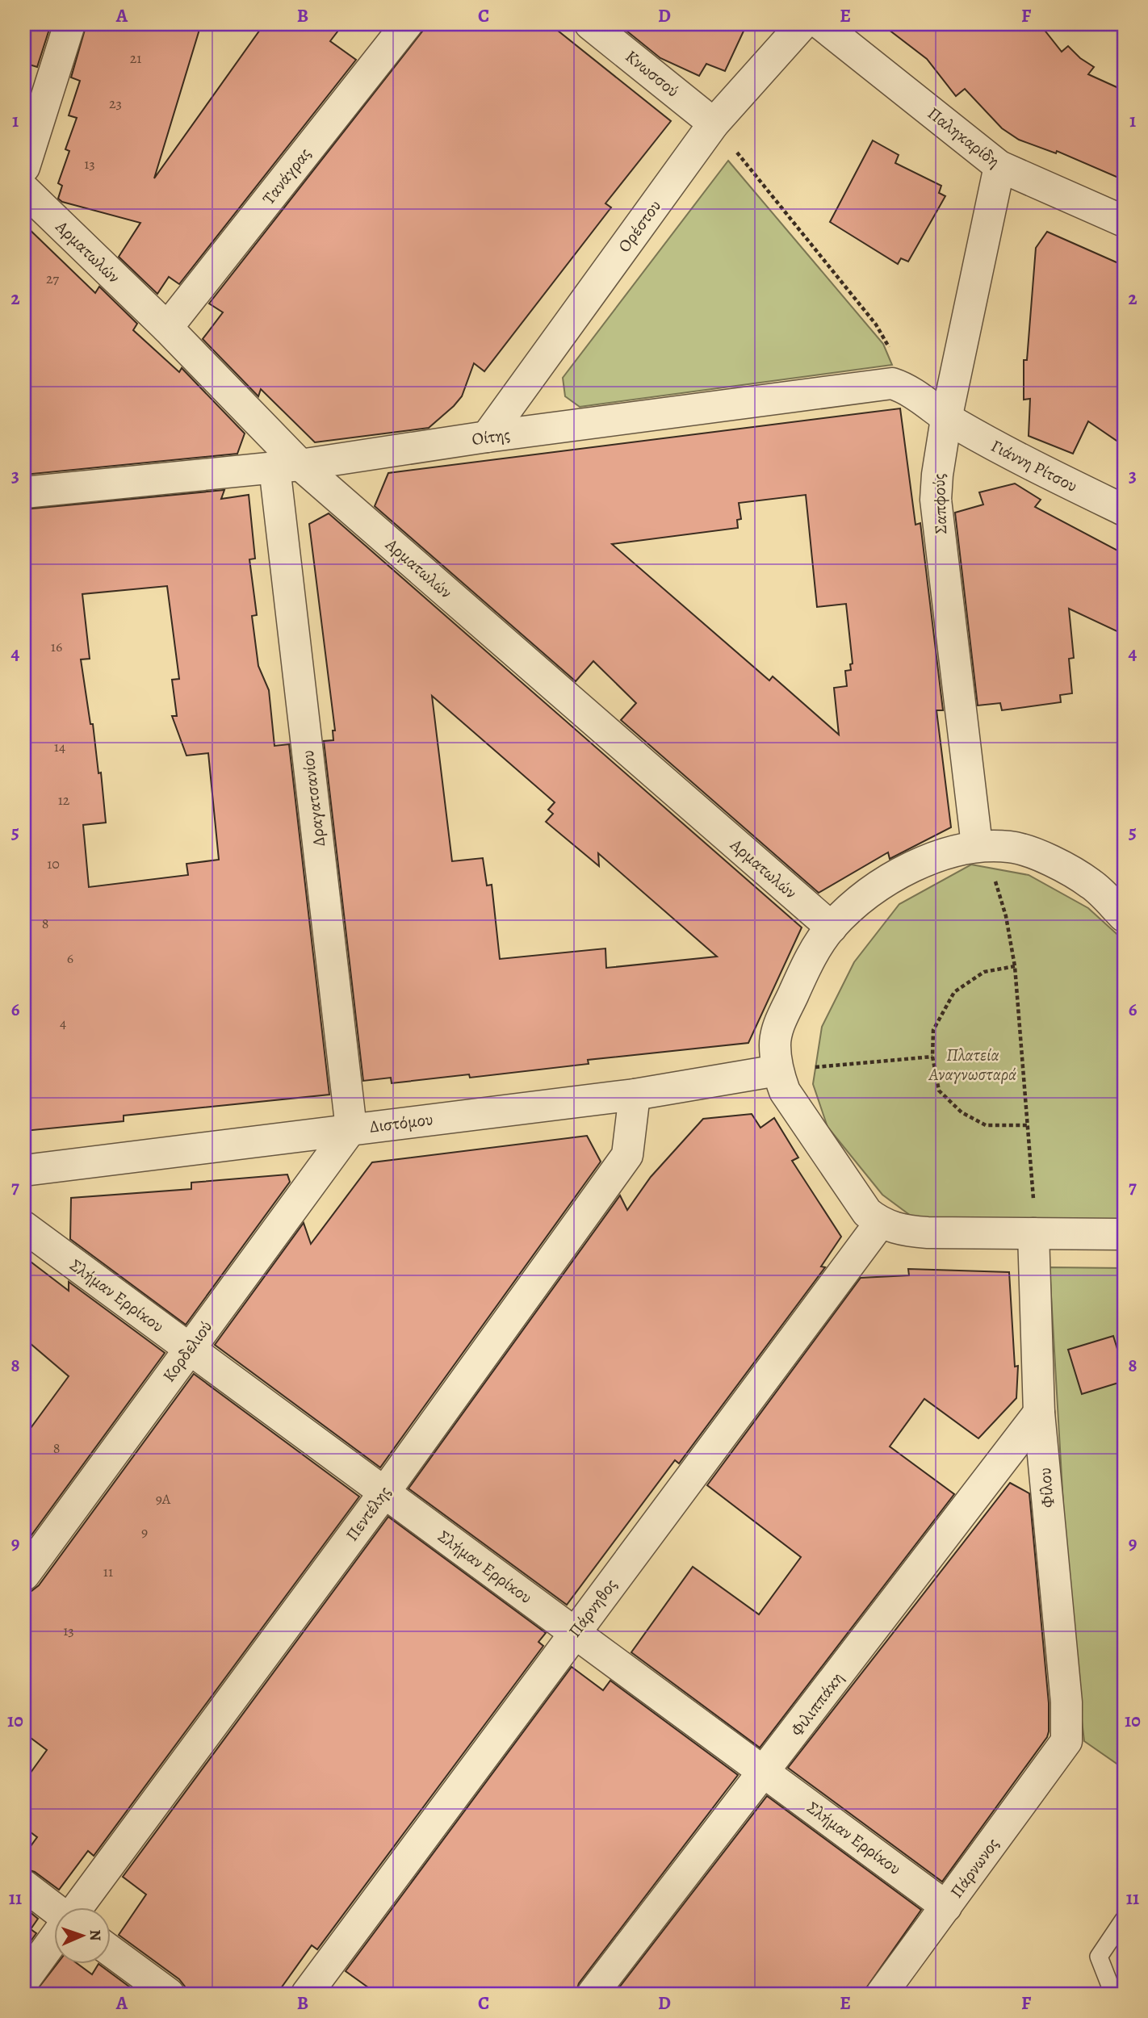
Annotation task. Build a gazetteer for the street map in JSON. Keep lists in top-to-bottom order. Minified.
{"streets":{"street":["Κνωσσού","Παληκαρίδη","Τανάγρας","Ορέστου","Αρματωλών","Οίτης","Γιάννη Ρίτσου","Σαπφούς","Δραγατσανίου","Διστόμου","Σλήμαν Ερρίκου","Κορδελιού","Φίλου","Πεντέλης","Πάρνηθος","Φιλιππάκη","Πάρνωνος"]},"crossings":[["Κνωσσού","Ορέστου"],["Παληκαρίδη","Σαπφούς"],["Τανάγρας","Αρματωλών"],["Ορέστου","Οίτης"],["Αρματωλών","Οίτης"],["Αρματωλών","Δραγατσανίου"],["Οίτης","Γιάννη Ρίτσου"],["Οίτης","Σαπφούς"],["Οίτης","Δραγατσανίου"],["Γιάννη Ρίτσου","Σαπφούς"],["Δραγατσανίου","Διστόμου"],["Δραγατσανίου","Κορδελιού"],["Διστόμου","Κορδελιού"],["Διστόμου","Πεντέλης"],["Σλήμαν Ερρίκου","Κορδελιού"],["Σλήμαν Ερρίκου","Πεντέλης"],["Σλήμαν Ερρίκου","Πάρνηθος"],["Σλήμαν Ερρίκου","Φιλιππάκη"],["Σλήμαν Ερρίκου","Πάρνωνος"],["Φίλου","Φιλιππάκη"],["Φίλου","Πάρνωνος"]],"parks":["Πλατεία Αναγνωσταρά"],"house_numbers":["21","23","13","27","16","14","12","10","8","6","4","8","9Α","9","11","13"],"north":"right","grid":{"columns":["A","B","C","D","E","F"],"rows":["1","2","3","4","5","6","7","8","9","10","11"]}}
